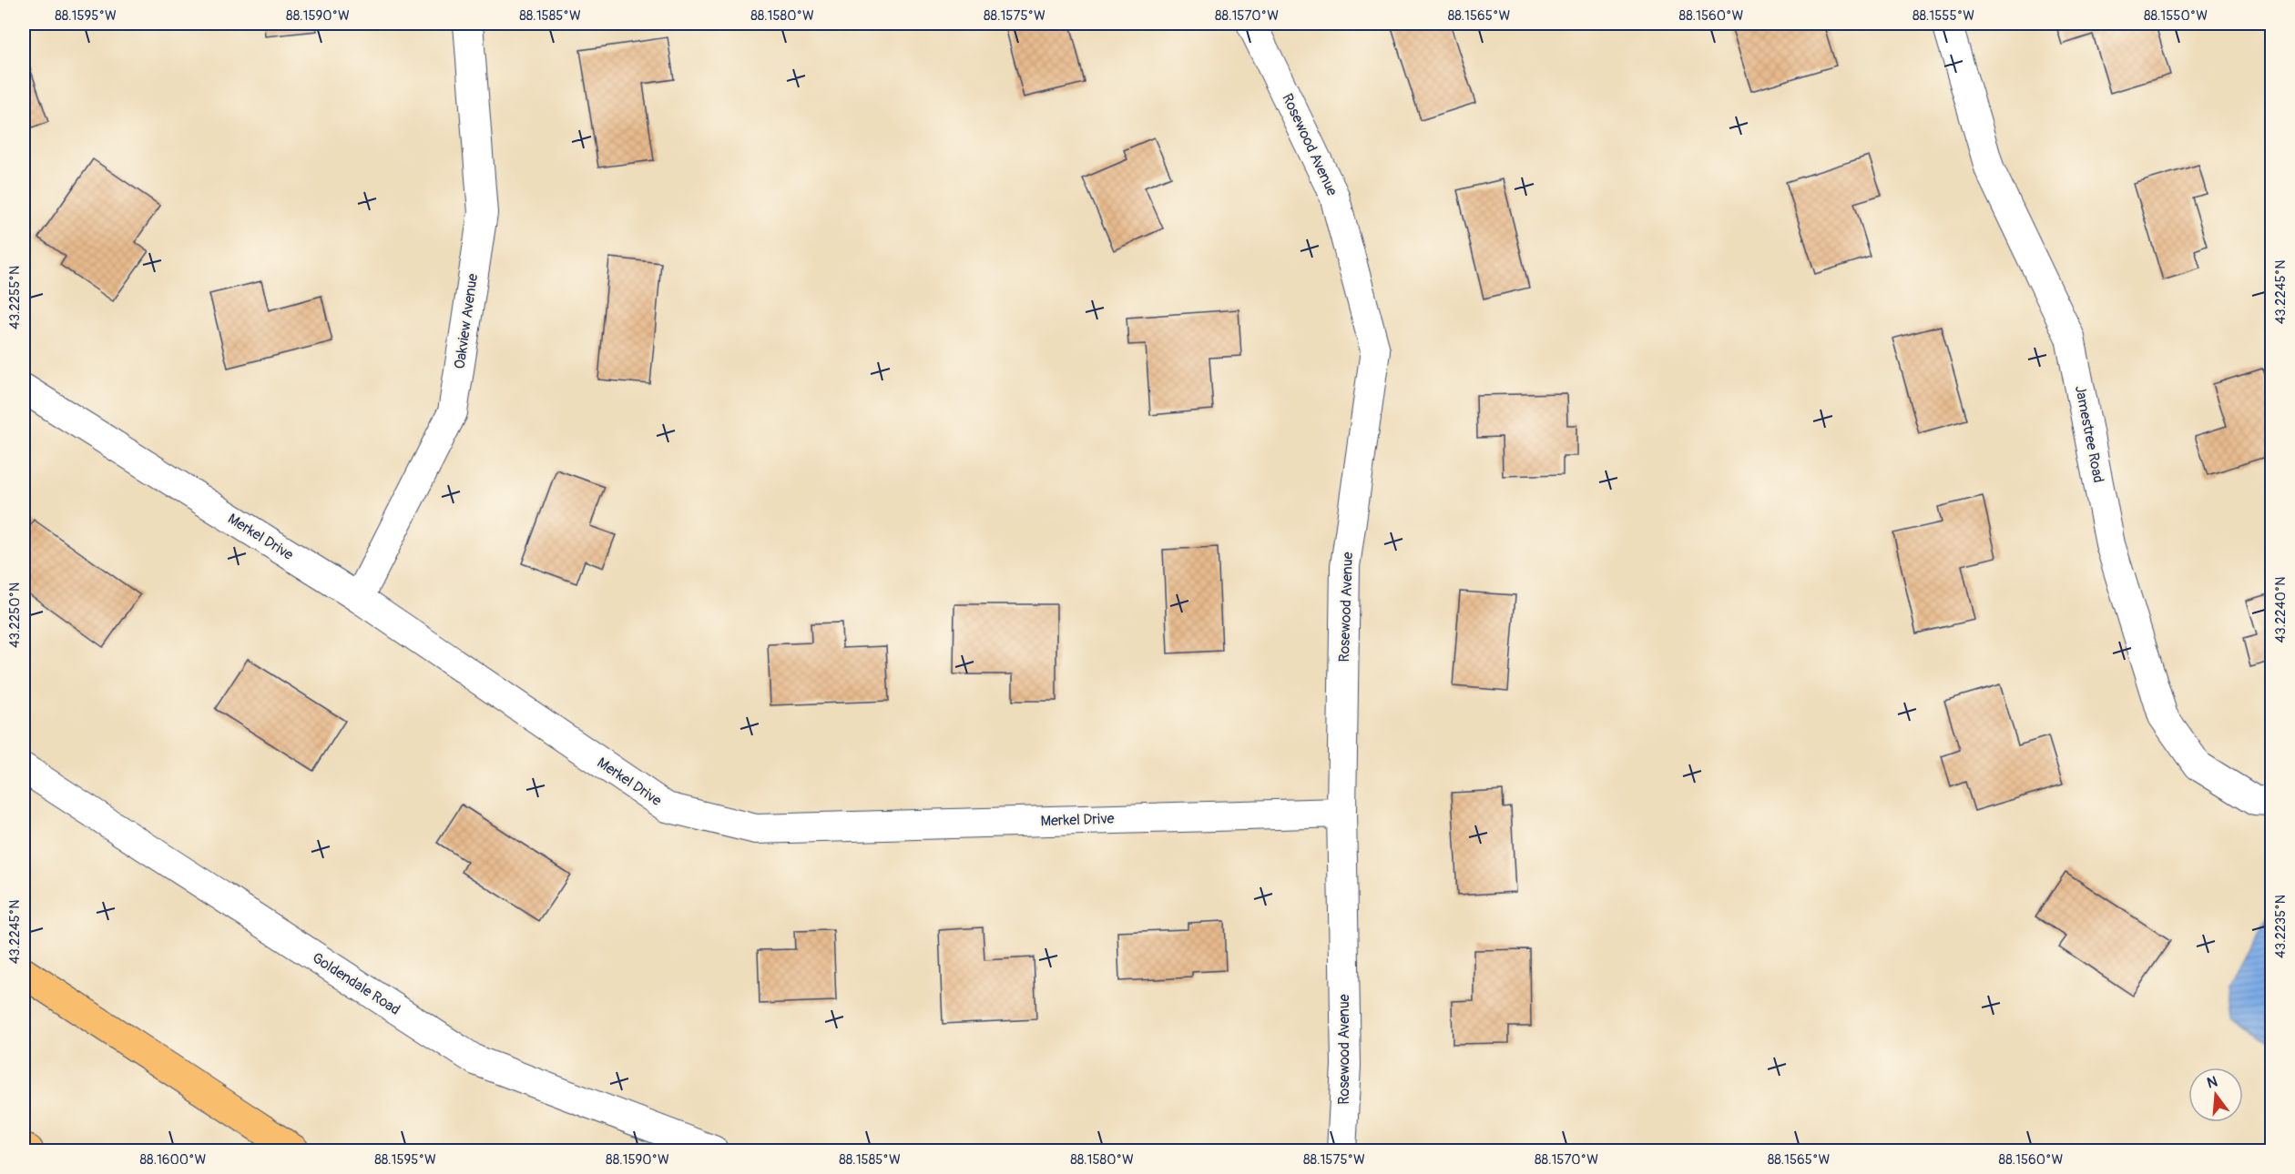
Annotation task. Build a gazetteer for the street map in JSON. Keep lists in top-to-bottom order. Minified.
{"streets":{"street":["Rosewood Avenue","Oakview Avenue","Jamestree Road","Merkel Drive","Goldendale Road"]},"crossings":[["Rosewood Avenue","Merkel Drive"],["Oakview Avenue","Merkel Drive"]],"north":"top","coordinates":["88.1595°W","88.1590°W","88.1585°W","88.1580°W","88.1575°W","88.1570°W","88.1565°W","88.1560°W","88.1555°W","88.1550°W","43.2245°N","43.2255°N","43.2240°N","43.2250°N","43.2235°N","88.1600°W"]}
